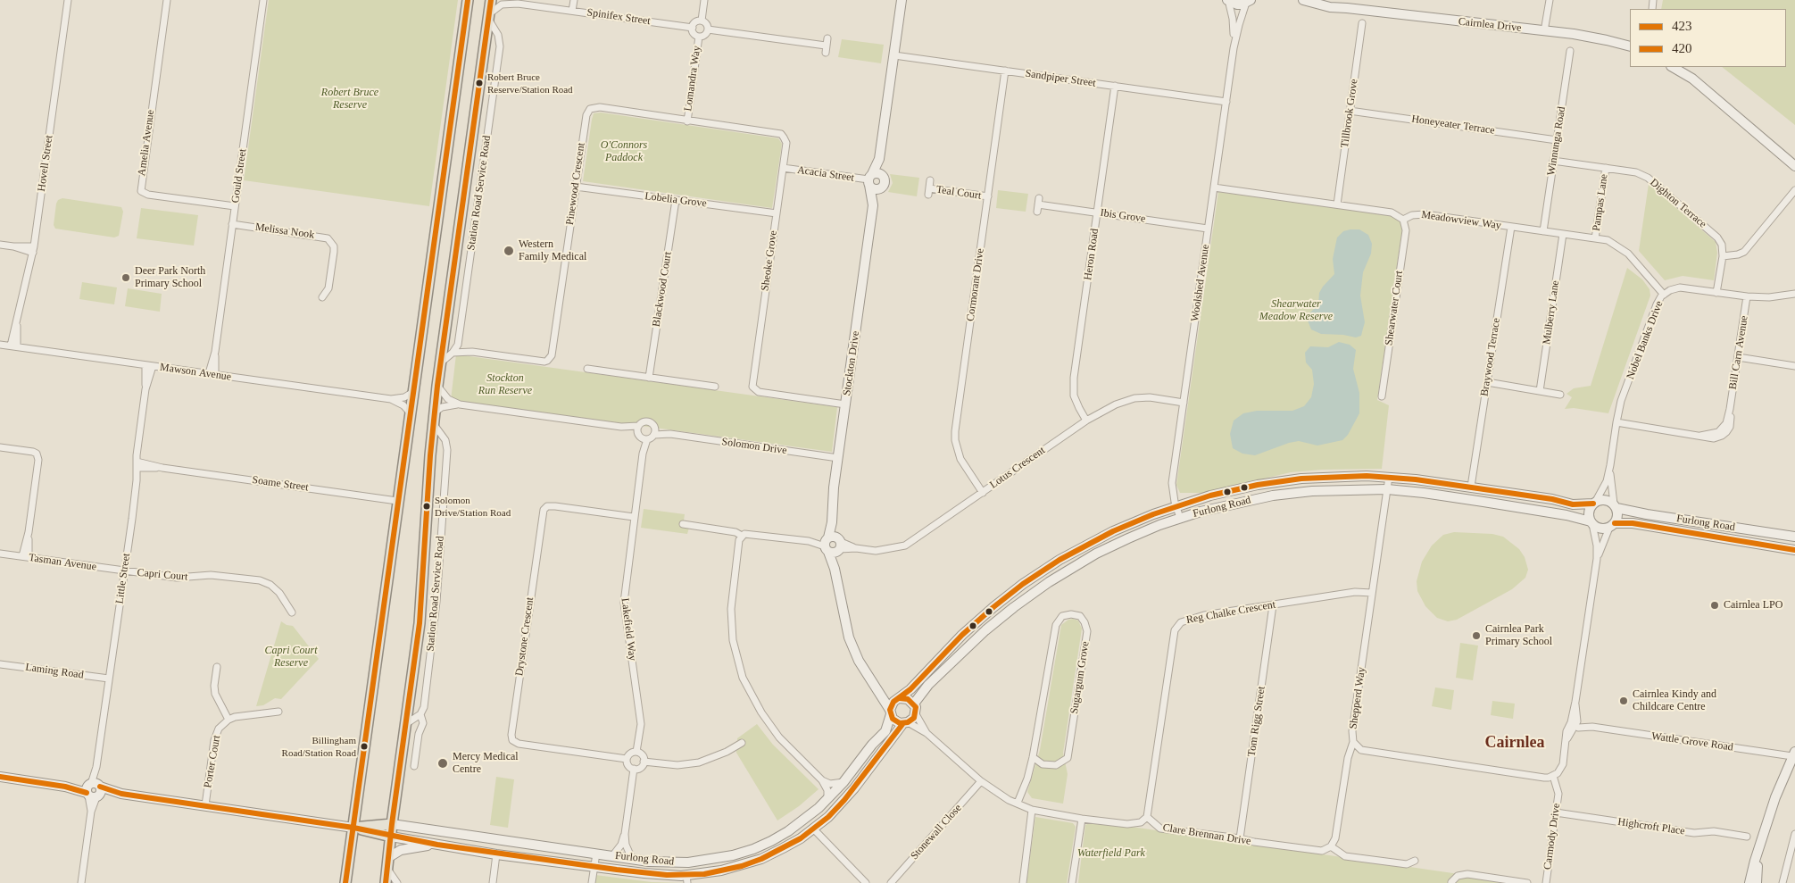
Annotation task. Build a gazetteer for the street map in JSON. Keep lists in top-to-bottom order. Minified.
{"streets":{"main road":["Cairnlea Drive","Stockton Drive","Furlong Road"],"street":["Spinifex Street","Lomandra Way","Sandpiper Street","Tillbrook Grove","Honeyeater Terrace","Winnunga Road","Amelia Avenue","Hovell Street","Acacia Street","Gould Street","Pinewood Crescent","Station Road Service Road","Teal Court","Lobelia Grove","Pampas Lane","Dighton Terrace","Ibis Grove","Meadowview Way","Melissa Nook","Heron Road","Sheoke Grove","Woolshed Avenue","Cormorant Drive","Blackwood Court","Shearwater Court","Mulberry Lane","Nobel Banks Drive","Bill Carn Avenue","Braywood Terrace","Mawson Avenue","Solomon Drive","Lotus Crescent","Soame Street","Tasman Avenue","Capri Court","Little Street","Reg Chalke Crescent","Lakefield Way","Drystone Crescent","Laming Road","Sugargum Grove","Shepperd Way","Tom Rigg Street","Wattle Grove Road","Porter Court","Highcroft Place","Stonewall Close","Clare Brennan Drive","Carmody Drive"]},"crossings":[["Spinifex Street","Lomandra Way"],["Spinifex Street","Station Road Service Road"],["Lomandra Way","Pinewood Crescent"],["Lomandra Way","Sheoke Grove"],["Sandpiper Street","Heron Road"],["Sandpiper Street","Woolshed Avenue"],["Sandpiper Street","Cormorant Drive"],["Tillbrook Grove","Honeyeater Terrace"],["Honeyeater Terrace","Winnunga Road"],["Winnunga Road","Dighton Terrace"],["Winnunga Road","Meadowview Way"],["Amelia Avenue","Gould Street"],["Hovell Street","Mawson Avenue"],["Acacia Street","Sheoke Grove"],["Acacia Street","Stockton Drive"],["Gould Street","Melissa Nook"],["Gould Street","Mawson Avenue"],["Pinewood Crescent","Station Road Service Road"],["Pinewood Crescent","Lobelia Grove"],["Pinewood Crescent","Sheoke Grove"],["Teal Court","Cormorant Drive"],["Lobelia Grove","Sheoke Grove"],["Lobelia Grove","Blackwood Court"],["Pampas Lane","Dighton Terrace"],["Pampas Lane","Meadowview Way"],["Dighton Terrace","Nobel Banks Drive"],["Ibis Grove","Heron Road"],["Ibis Grove","Woolshed Avenue"],["Meadowview Way","Shearwater Court"],["Meadowview Way","Mulberry Lane"],["Meadowview Way","Nobel Banks Drive"],["Meadowview Way","Braywood Terrace"],["Heron Road","Lotus Crescent"],["Sheoke Grove","Stockton Drive"],["Woolshed Avenue","Lotus Crescent"],["Woolshed Avenue","Furlong Road"],["Cormorant Drive","Lotus Crescent"],["Nobel Banks Drive","Bill Carn Avenue"],["Nobel Banks Drive","Furlong Road"],["Braywood Terrace","Furlong Road"],["Stockton Drive","Solomon Drive"],["Stockton Drive","Lotus Crescent"],["Mawson Avenue","Little Street"],["Solomon Drive","Lakefield Way"],["Soame Street","Little Street"],["Furlong Road","Shepperd Way"],["Tasman Avenue","Capri Court"],["Tasman Avenue","Little Street"],["Capri Court","Little Street"],["Little Street","Laming Road"],["Reg Chalke Crescent","Shepperd Way"],["Reg Chalke Crescent","Tom Rigg Street"],["Reg Chalke Crescent","Clare Brennan Drive"],["Lakefield Way","Drystone Crescent"],["Shepperd Way","Carmody Drive"],["Tom Rigg Street","Clare Brennan Drive"],["Highcroft Place","Carmody Drive"]],"districts":["Cairnlea"],"parks":["Robert Bruce Reserve","O'Connors Paddock","Shearwater Meadow Reserve","Stockton Run Reserve","Capri Court Reserve","Waterfield Park"],"places":["Robert Bruce Reserve/Station Road","Western Family Medical","Deer Park North Primary School","Solomon Drive/Station Road","Cairnlea LPO","Cairnlea Park Primary School","Cairnlea Kindy and Childcare Centre","Billingham Road/Station Road","Mercy Medical Centre"],"lines":["transit line 420","transit line 423"],"legend":["423","420"]}
